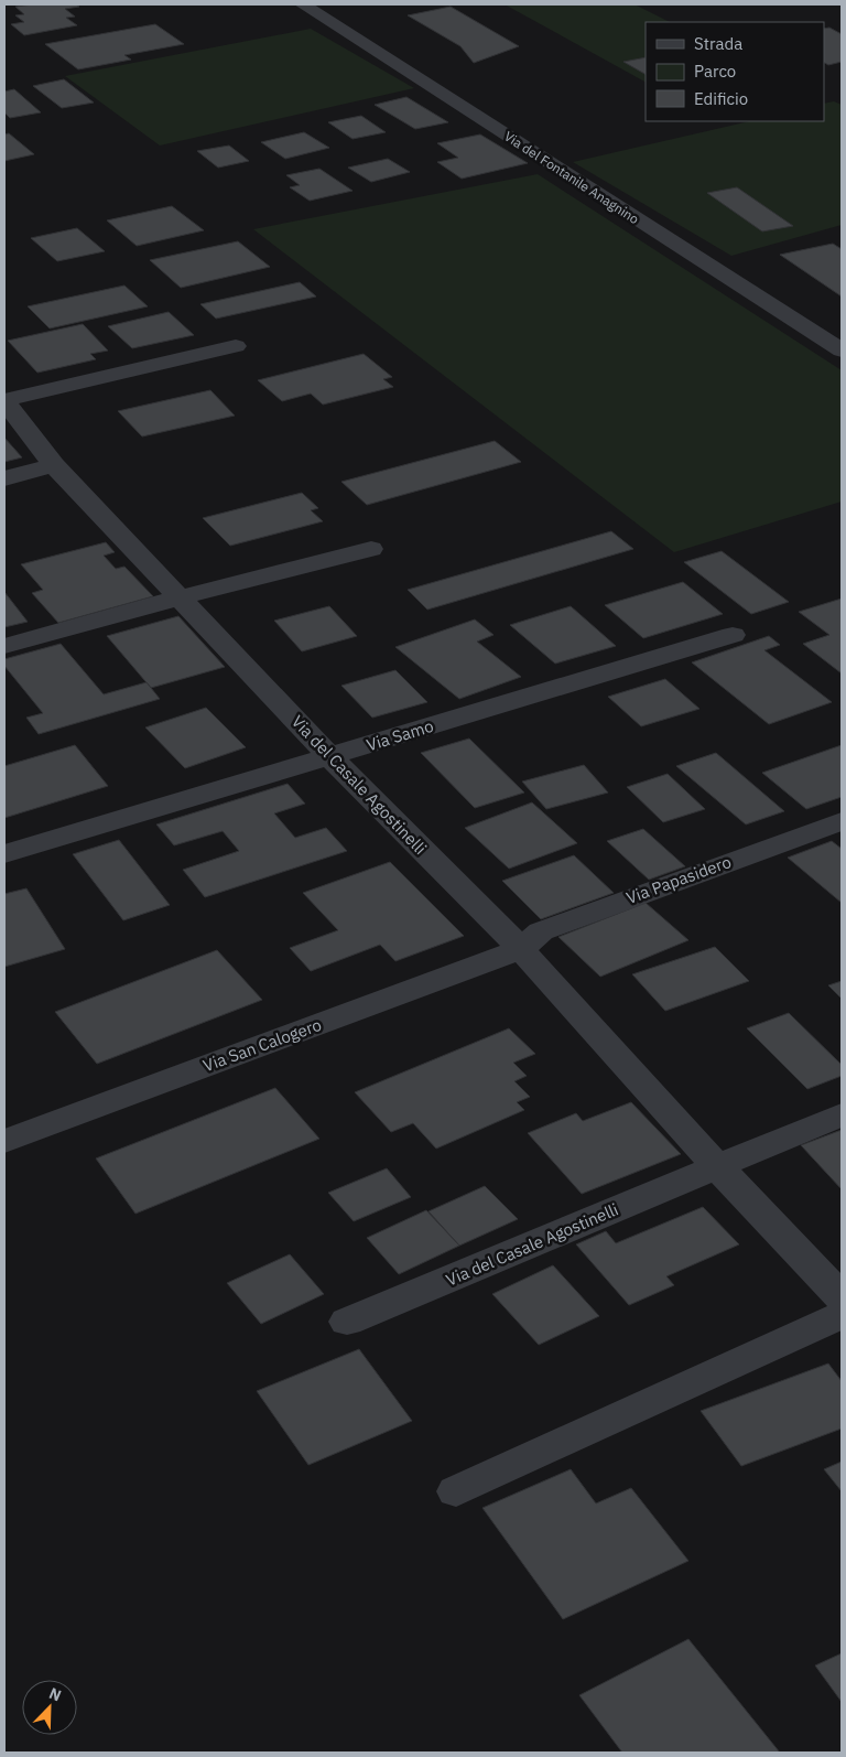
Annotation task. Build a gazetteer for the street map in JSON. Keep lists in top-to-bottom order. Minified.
{"streets":{"street":["Via del Fontanile Anagnino","Via Samo","Via del Casale Agostinelli","Via Papasidero","Via San Calogero"]},"crossings":[["Via Samo","Via del Casale Agostinelli"],["Via del Casale Agostinelli","Via Papasidero"],["Via del Casale Agostinelli","Via San Calogero"],["Via Papasidero","Via San Calogero"]],"legend":["Strada","Parco","Edificio"],"north":"top right"}
